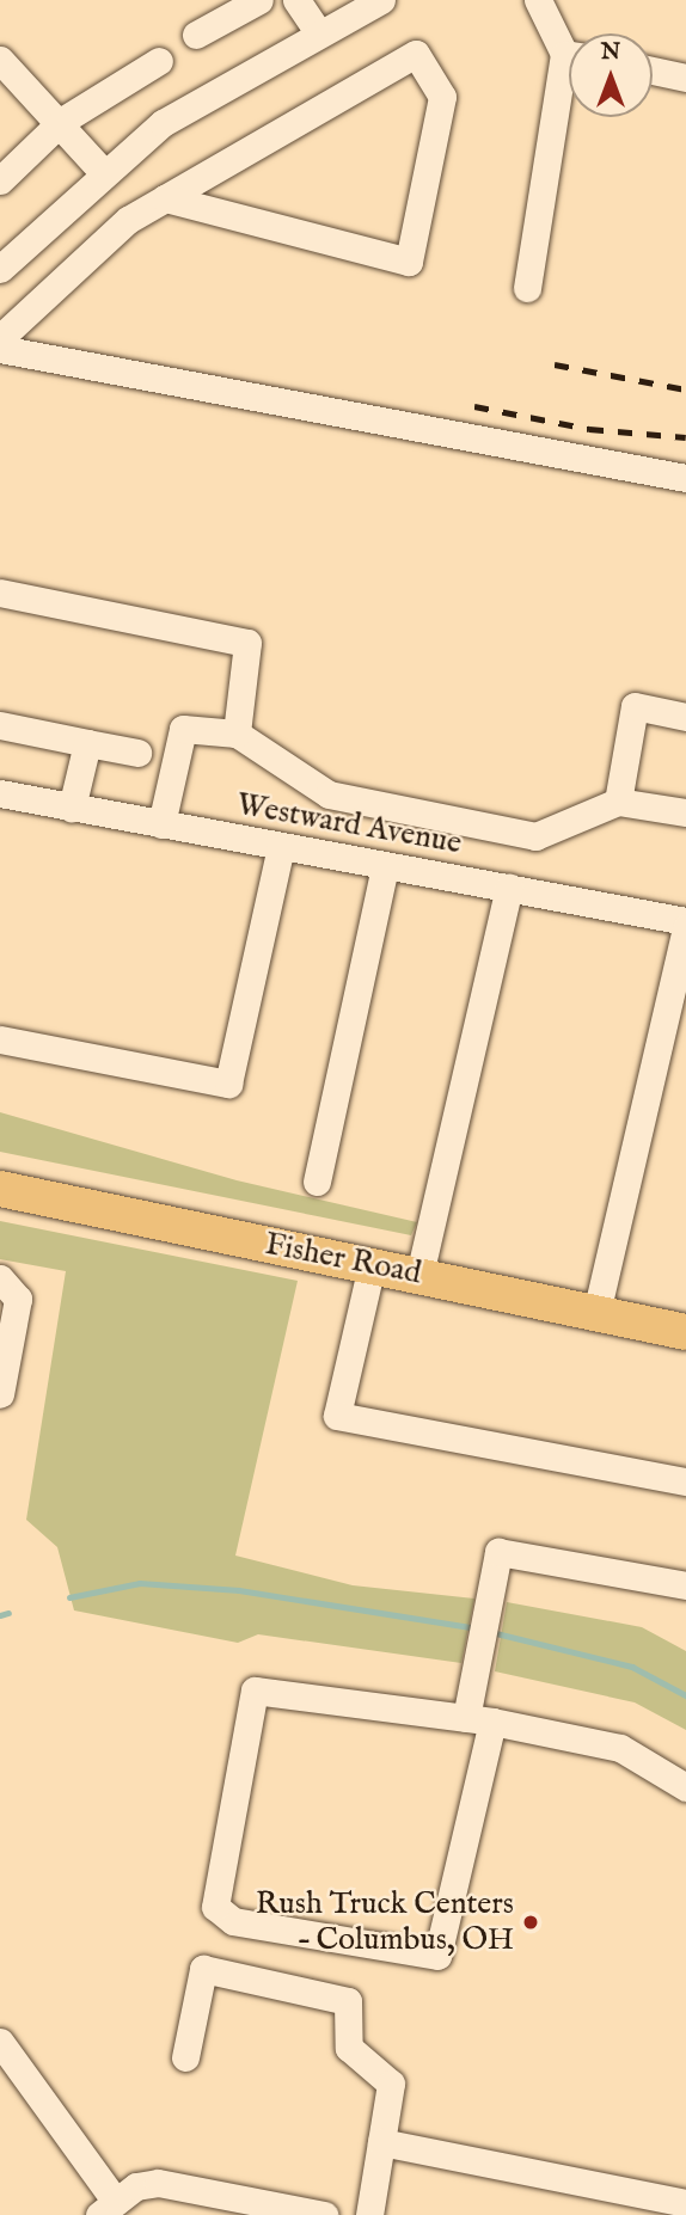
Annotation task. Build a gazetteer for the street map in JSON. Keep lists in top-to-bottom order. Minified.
{"streets":{"main road":["Fisher Road"],"street":["Westward Avenue"]},"places":["Rush Truck Centers – Columbus, OH"],"north":"top"}
